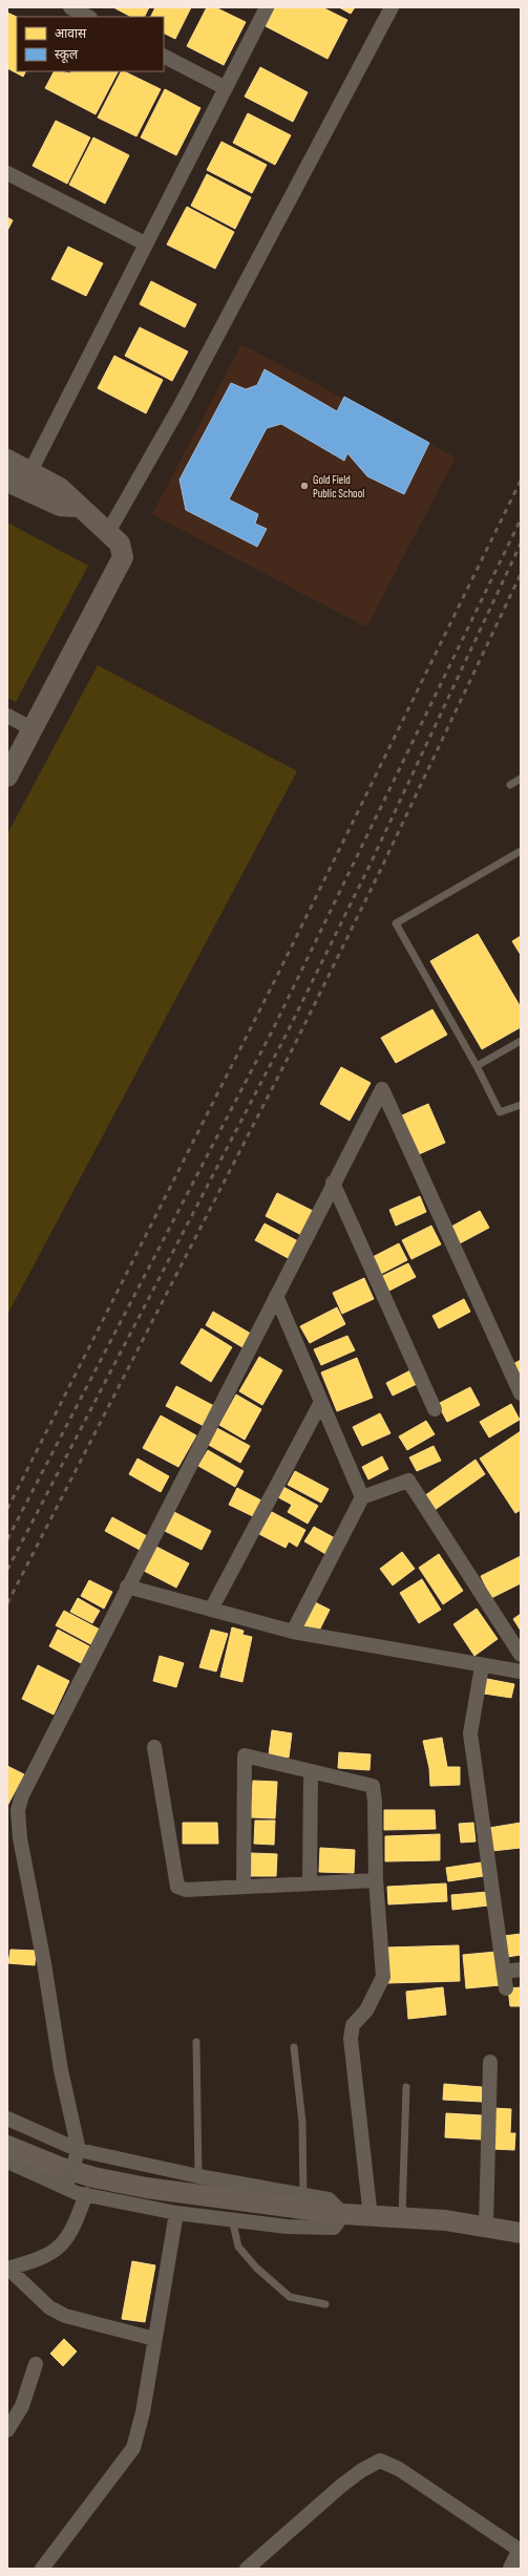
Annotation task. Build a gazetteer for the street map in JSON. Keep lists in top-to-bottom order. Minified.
{"places":["Gold Field Public School"],"legend":["आवास","स्कूल"]}
